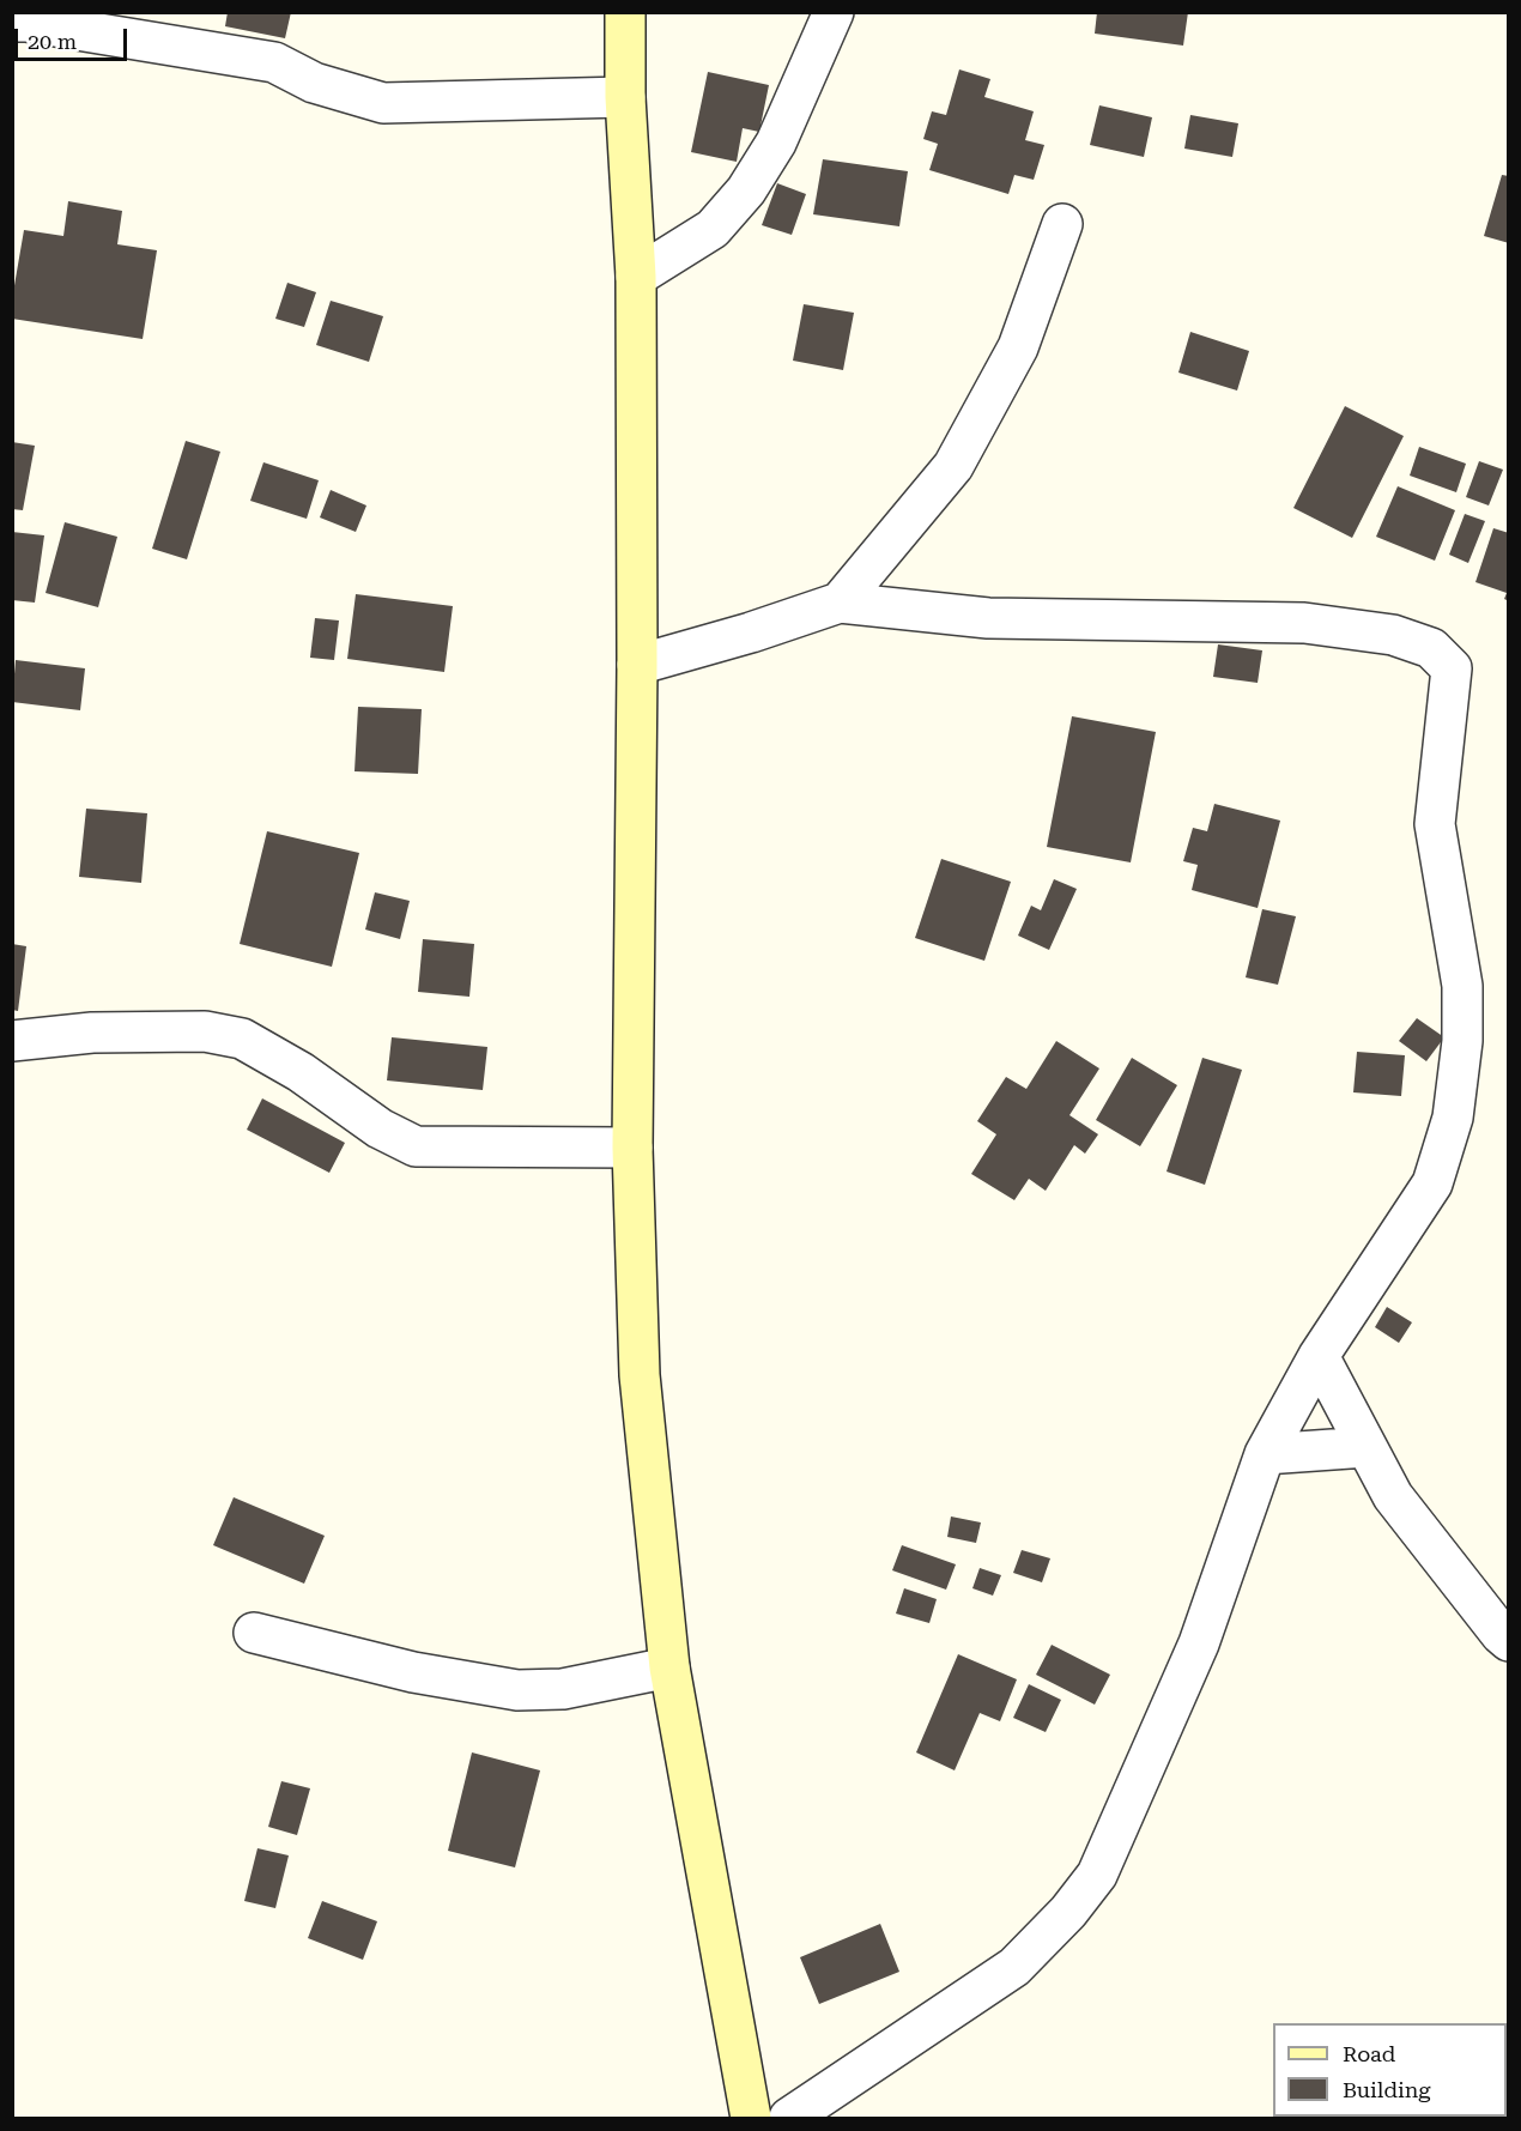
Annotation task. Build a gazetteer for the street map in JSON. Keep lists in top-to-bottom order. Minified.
{"legend":["Road","Building"],"scale_bar":"20 m"}
